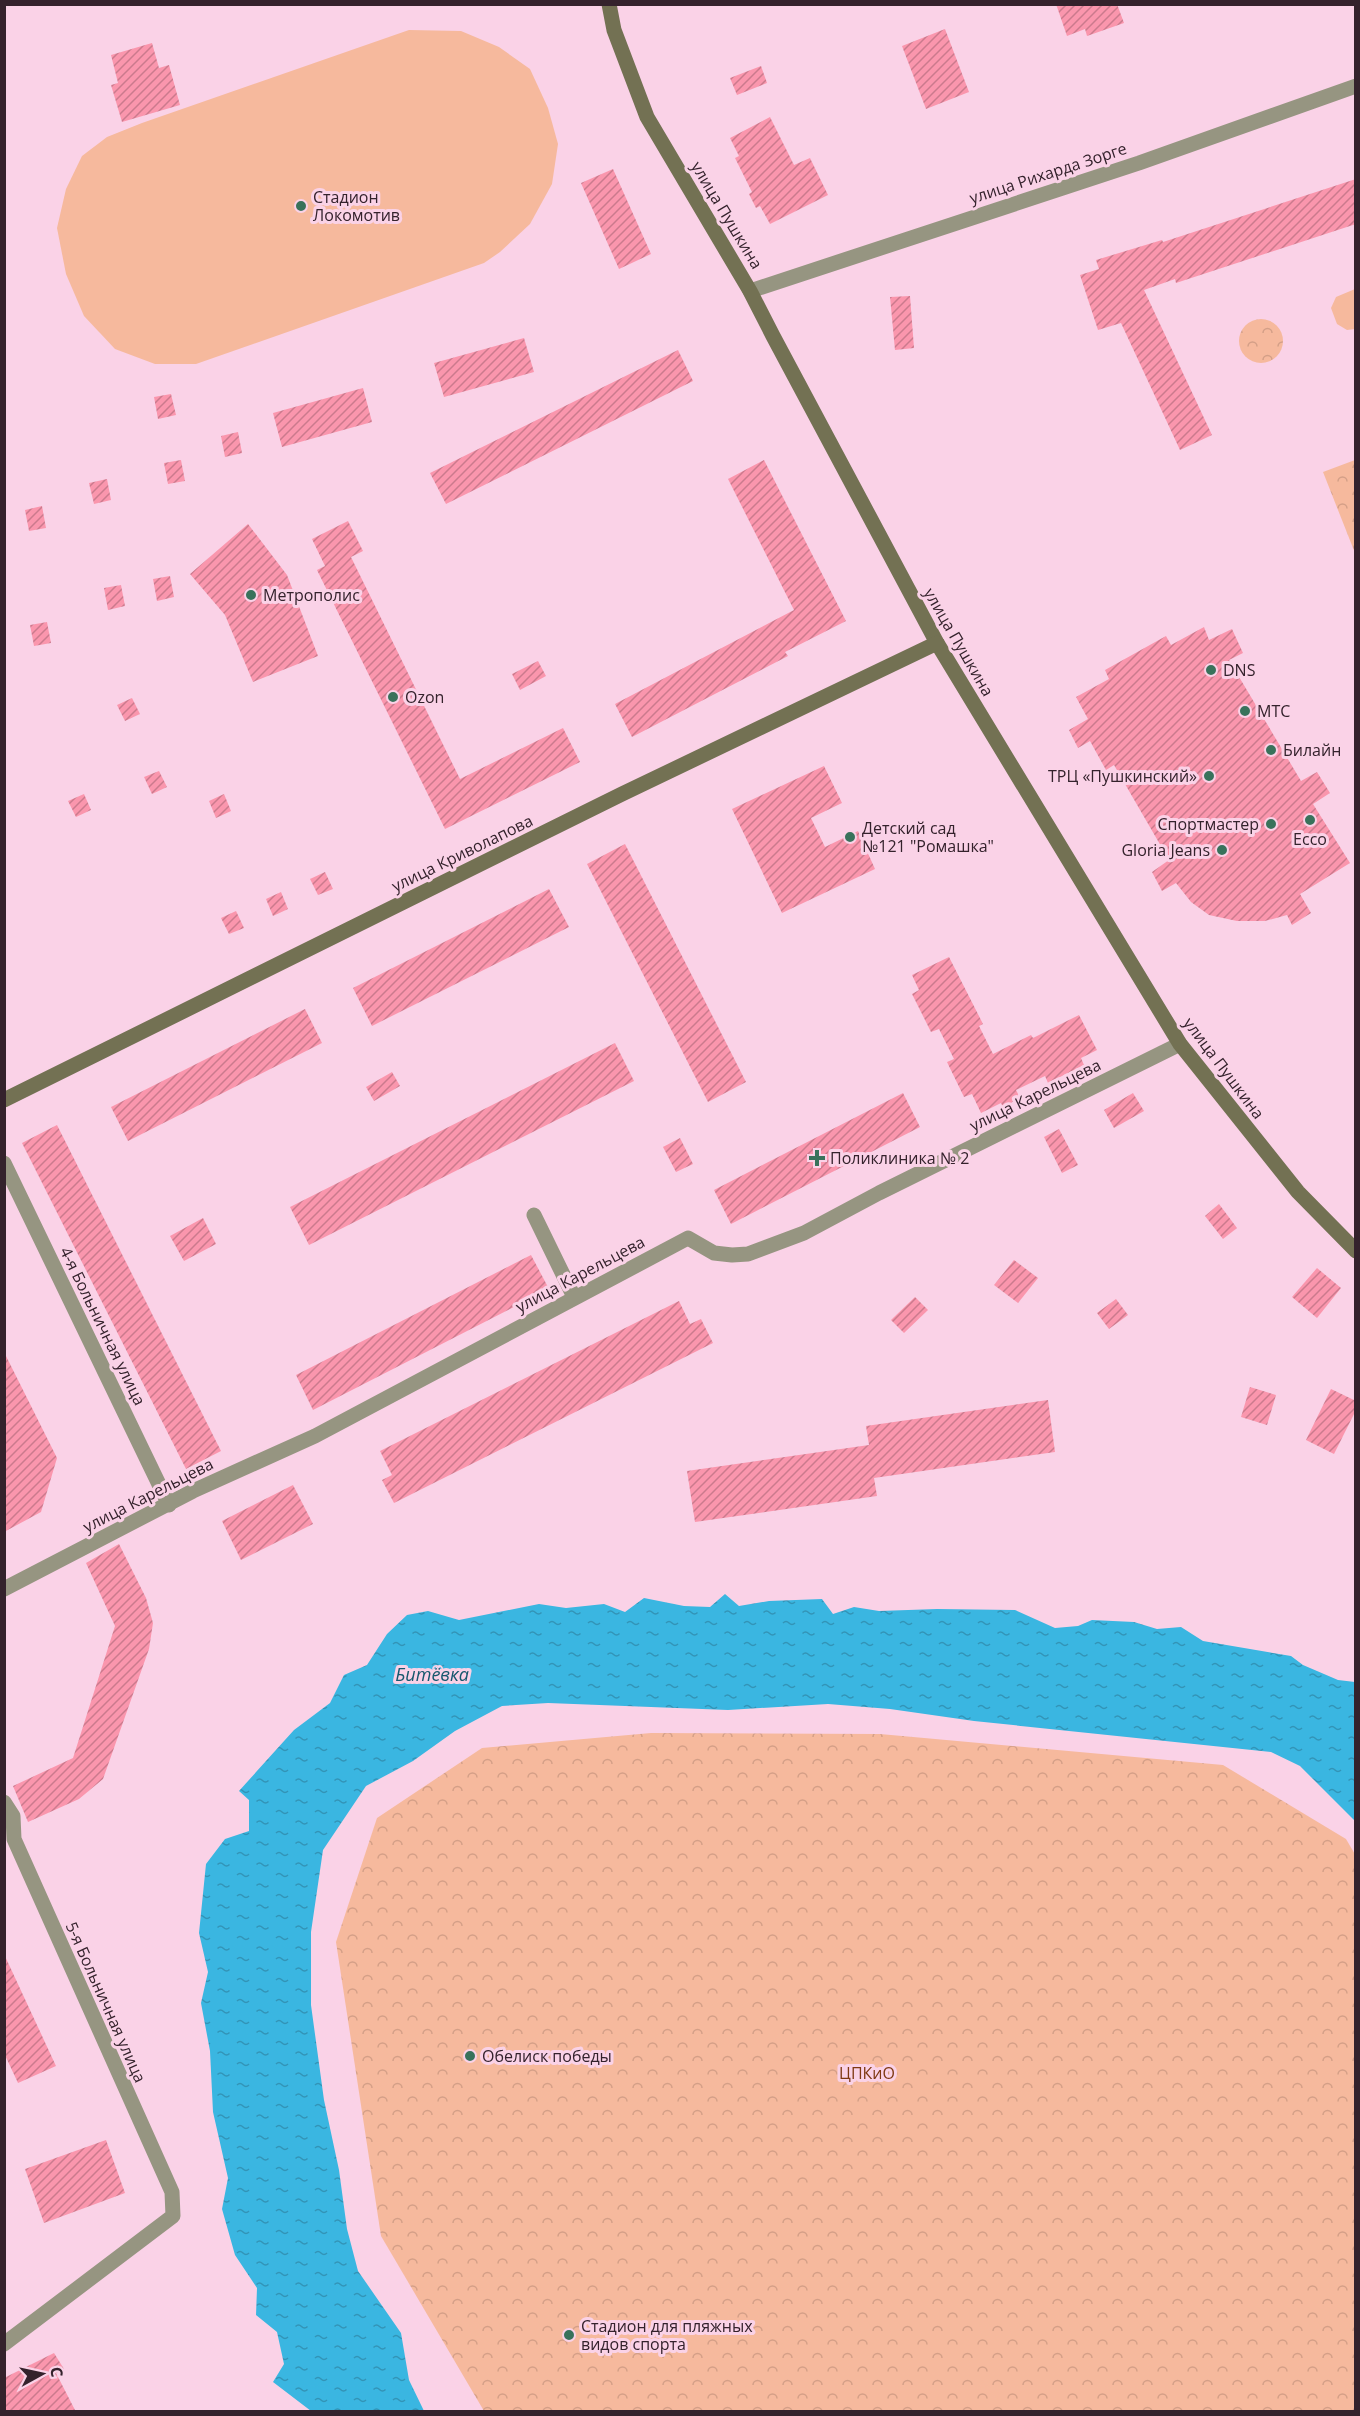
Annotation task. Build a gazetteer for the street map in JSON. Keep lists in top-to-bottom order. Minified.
{"streets":{"main road":["улица Пушкина","улица Криволапова"],"street":["улица Рихарда Зорге","улица Карельцева","4-я Больничная улица","5-я Больничная улица"]},"crossings":[["улица Рихарда Зорге","улица Пушкина"],["улица Пушкина","улица Криволапова"],["улица Пушкина","улица Карельцева"],["улица Карельцева","4-я Больничная улица"]],"water":["Битёвка"],"parks":["ЦПКиО"],"places":{"other":["Стадион Локомотив","Метрополис","DNS","Ozon","МТС","Билайн","ТРЦ «Пушкинский»","Ecco","Спортмастер","Детский сад №121 \"Ромашка\"","Gloria Jeans","Обелиск победы","Стадион для пляжных видов спорта"],"health":["Поликлиника № 2"]},"north":"right"}
